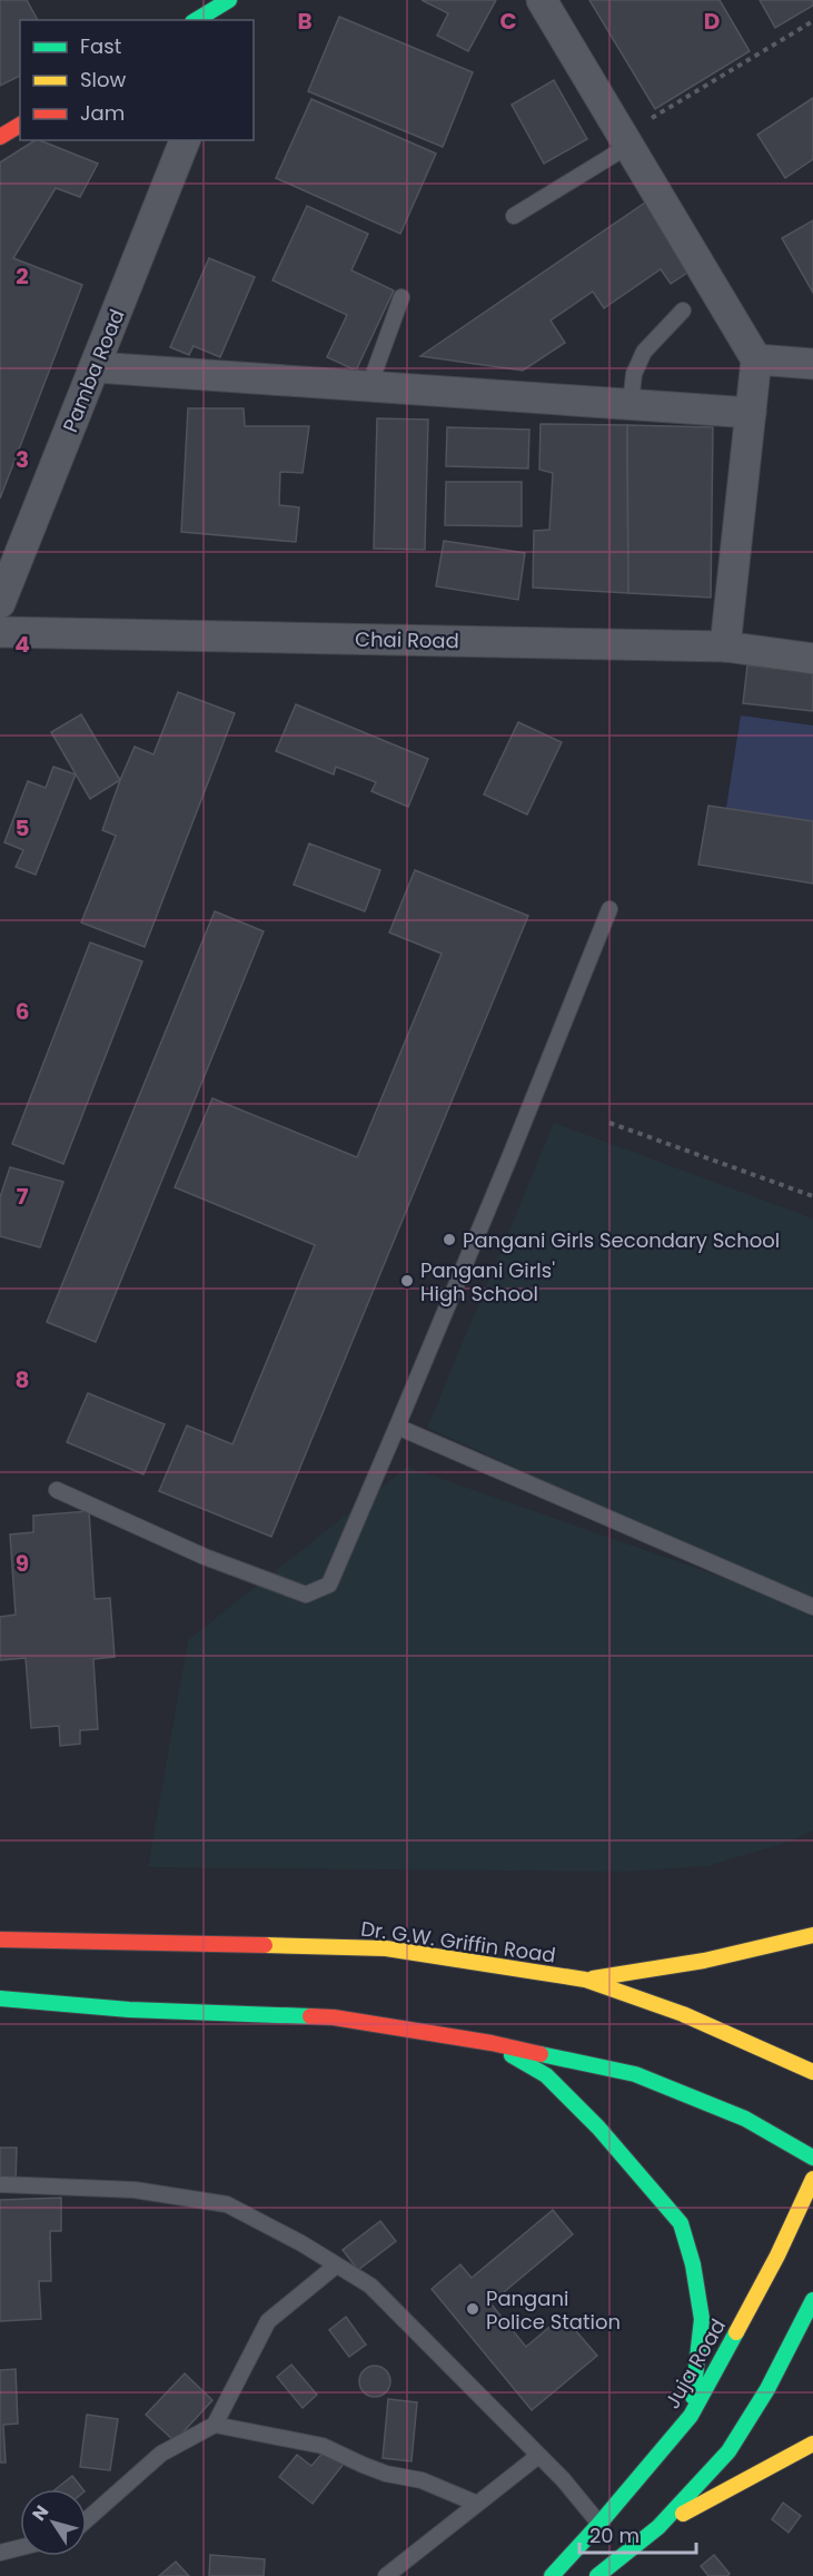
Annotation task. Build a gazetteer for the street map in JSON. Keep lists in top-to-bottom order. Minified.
{"streets":{"main road":["Dr. G.W. Griffin Road","Juja Road"],"street":["Pamba Road","Chai Road"]},"places":["Pangani Girls Secondary School","Pangani Girls' High School","Pangani Police Station"],"legend":["Fast","Slow","Jam"],"scale_bar":"20 m","north":"top left","grid":{"columns":["B","C","D"],"rows":["2","3","4","5","6","7","8","9"]}}
